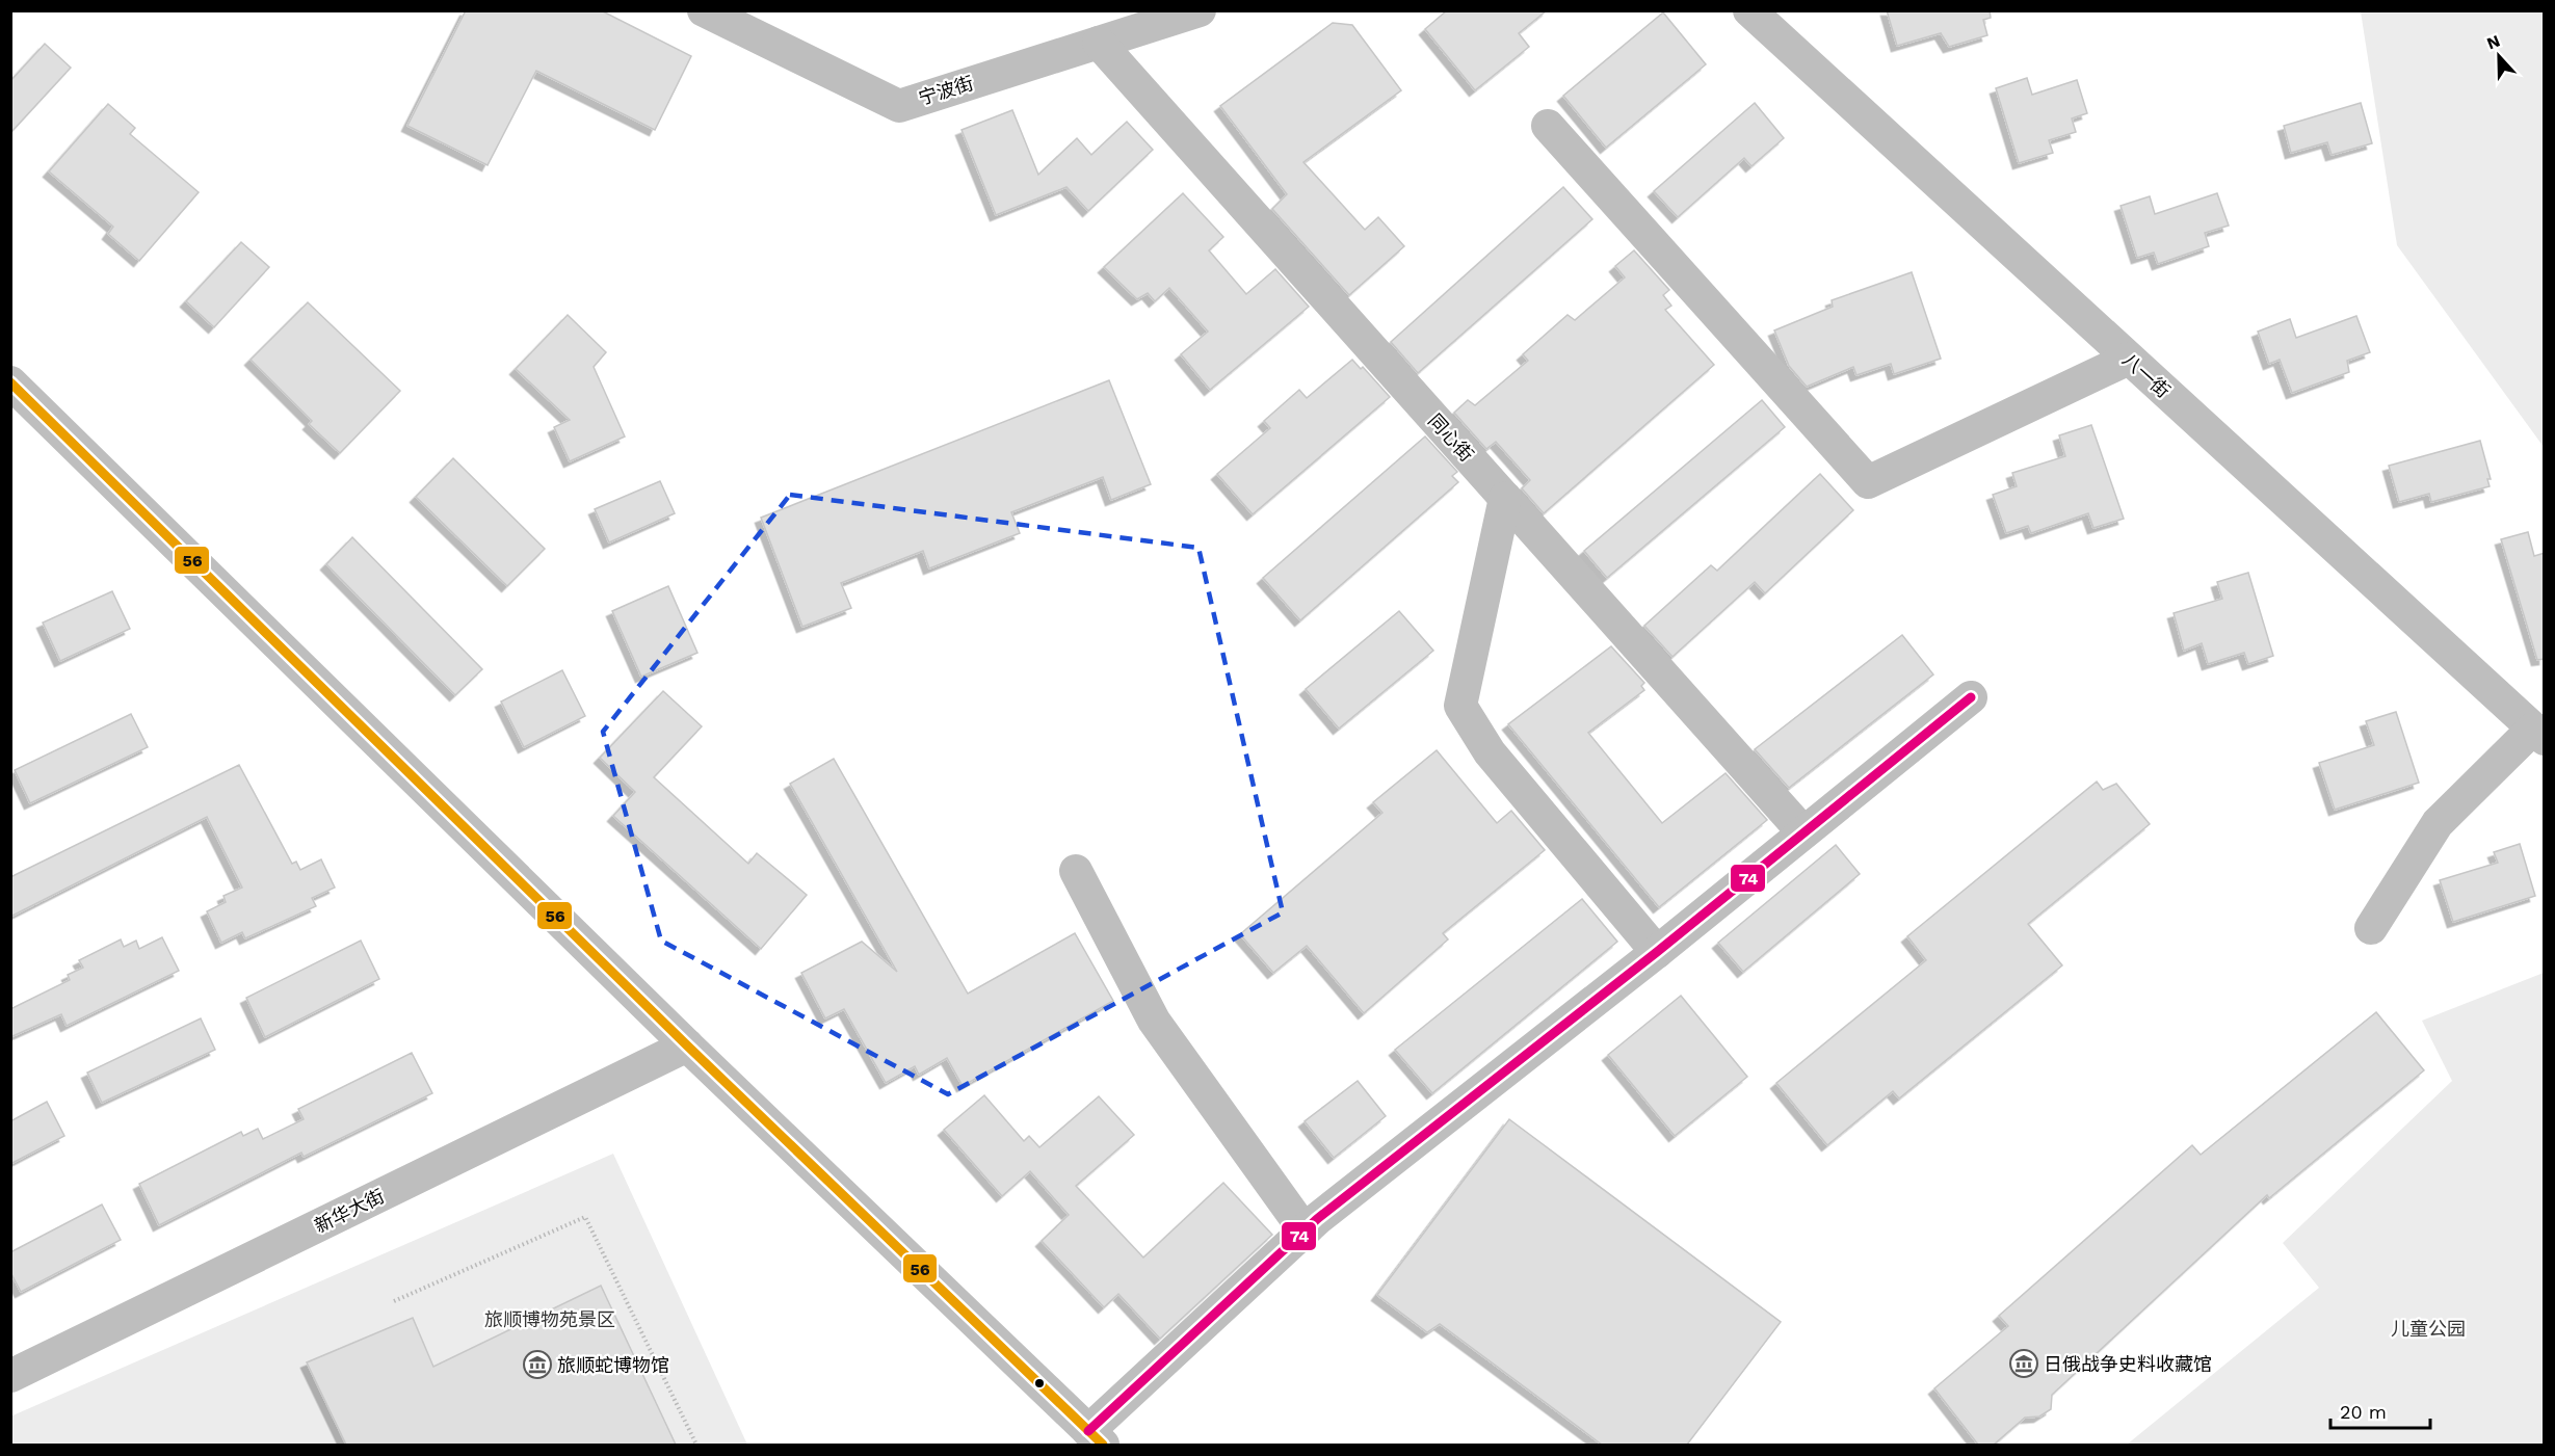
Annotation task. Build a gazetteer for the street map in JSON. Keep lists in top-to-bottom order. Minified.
{"streets":{"street":["宁波街","八一街","同心街","新华大街"]},"crossings":[["宁波街","同心街"]],"parks":["旅顺博物苑景区","儿童公园"],"places":{"museum":["日俄战争史料收藏馆","旅顺蛇博物馆"]},"lines":["transit line 56","transit line 74"],"scale_bar":"20 m","north":"top"}
